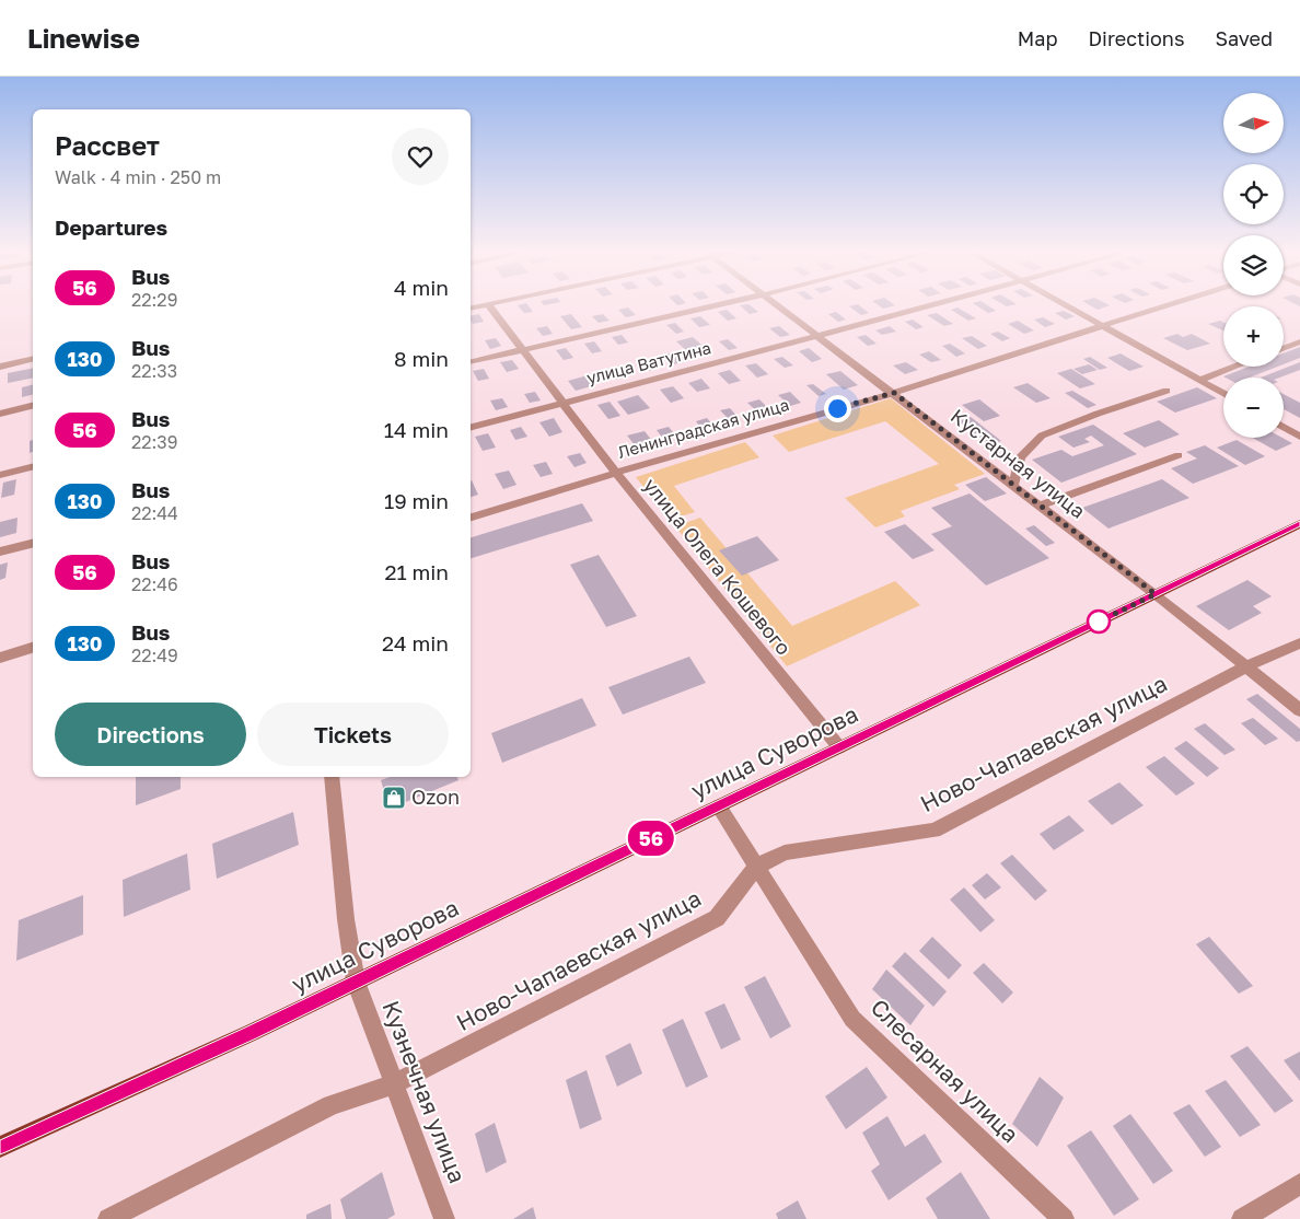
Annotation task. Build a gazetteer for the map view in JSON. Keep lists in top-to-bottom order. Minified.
{"streets":{"main road":["улица Суворова"],"street":["улица Ватутина","Ленинградская улица","Кустарная улица","улица Олега Кошевого","Ново-Чапаевская улица","Слесарная улица","Кузнечная улица"]},"crossings":[["улица Ватутина","Кустарная улица"],["улица Ватутина","улица Олега Кошевого"],["Ленинградская улица","Кустарная улица"],["Ленинградская улица","улица Олега Кошевого"],["Кустарная улица","Ново-Чапаевская улица"],["Кустарная улица","улица Суворова"],["улица Олега Кошевого","улица Суворова"],["Ново-Чапаевская улица","Слесарная улица"],["Ново-Чапаевская улица","Кузнечная улица"],["улица Суворова","Слесарная улица"],["улица Суворова","Кузнечная улица"]],"places":{"shop":["Ozon"]},"lines":["bus line 56"],"north":"right","page":{"header":"Linewise","nav":["Map","Directions","Saved"],"on_map":"56","map_buttons":["+","−"],"heading":[["Рассвет","Walk · 4 min · 250 m"],"Departures"],"list":[{"mark":"56","name":"Bus","note":"22:29","value":"4 min"},{"mark":"130","name":"Bus","note":"22:33","value":"8 min"},{"mark":"56","name":"Bus","note":"22:39","value":"14 min"},{"mark":"130","name":"Bus","note":"22:44","value":"19 min"},{"mark":"56","name":"Bus","note":"22:46","value":"21 min"},{"mark":"130","name":"Bus","note":"22:49","value":"24 min"}],"buttons":["Directions","Tickets"]}}
